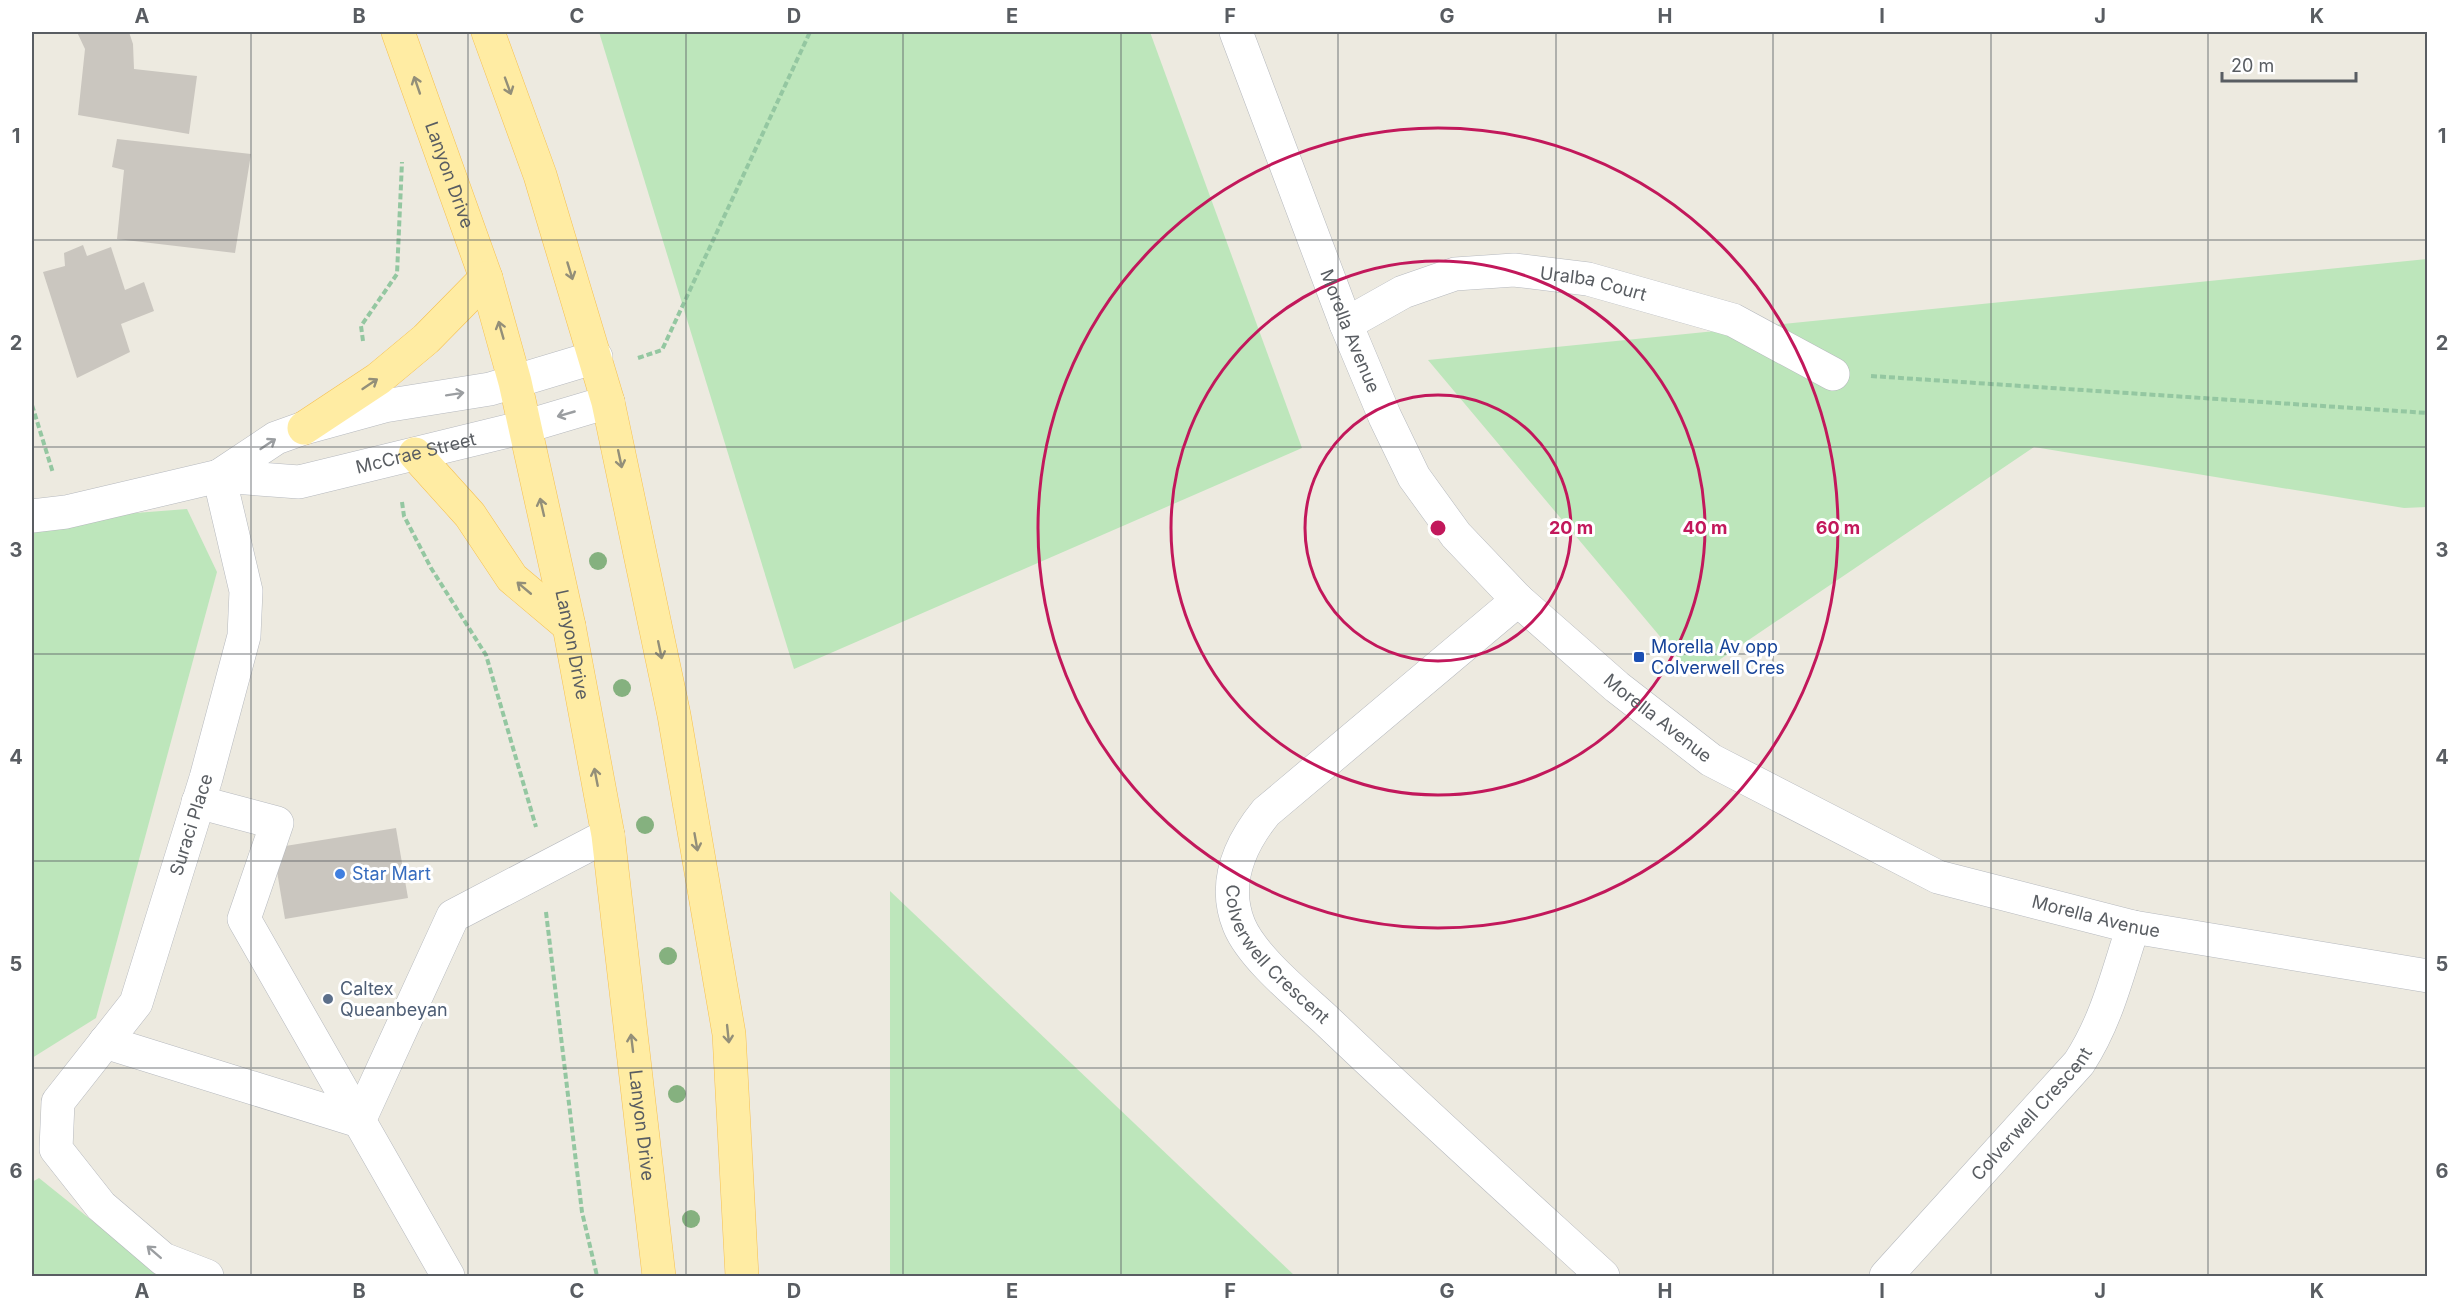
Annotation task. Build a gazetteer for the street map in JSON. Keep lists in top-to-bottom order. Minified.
{"streets":{"main road":["Lanyon Drive"],"street":["Uralba Court","Morella Avenue","McCrae Street","Suraci Place","Colverwell Crescent"]},"crossings":[["Lanyon Drive","McCrae Street"],["Uralba Court","Morella Avenue"],["Morella Avenue","Colverwell Crescent"],["McCrae Street","Suraci Place"]],"places":{"transit":["Morella Av opp Colverwell Cres"],"other":["Star Mart","Caltex Queanbeyan"]},"scale_bar":"20 m","grid":{"columns":["A","B","C","D","E","F","G","H","I","J","K"],"rows":["1","2","3","4","5","6"]},"rings":["20 m","40 m","60 m"]}
